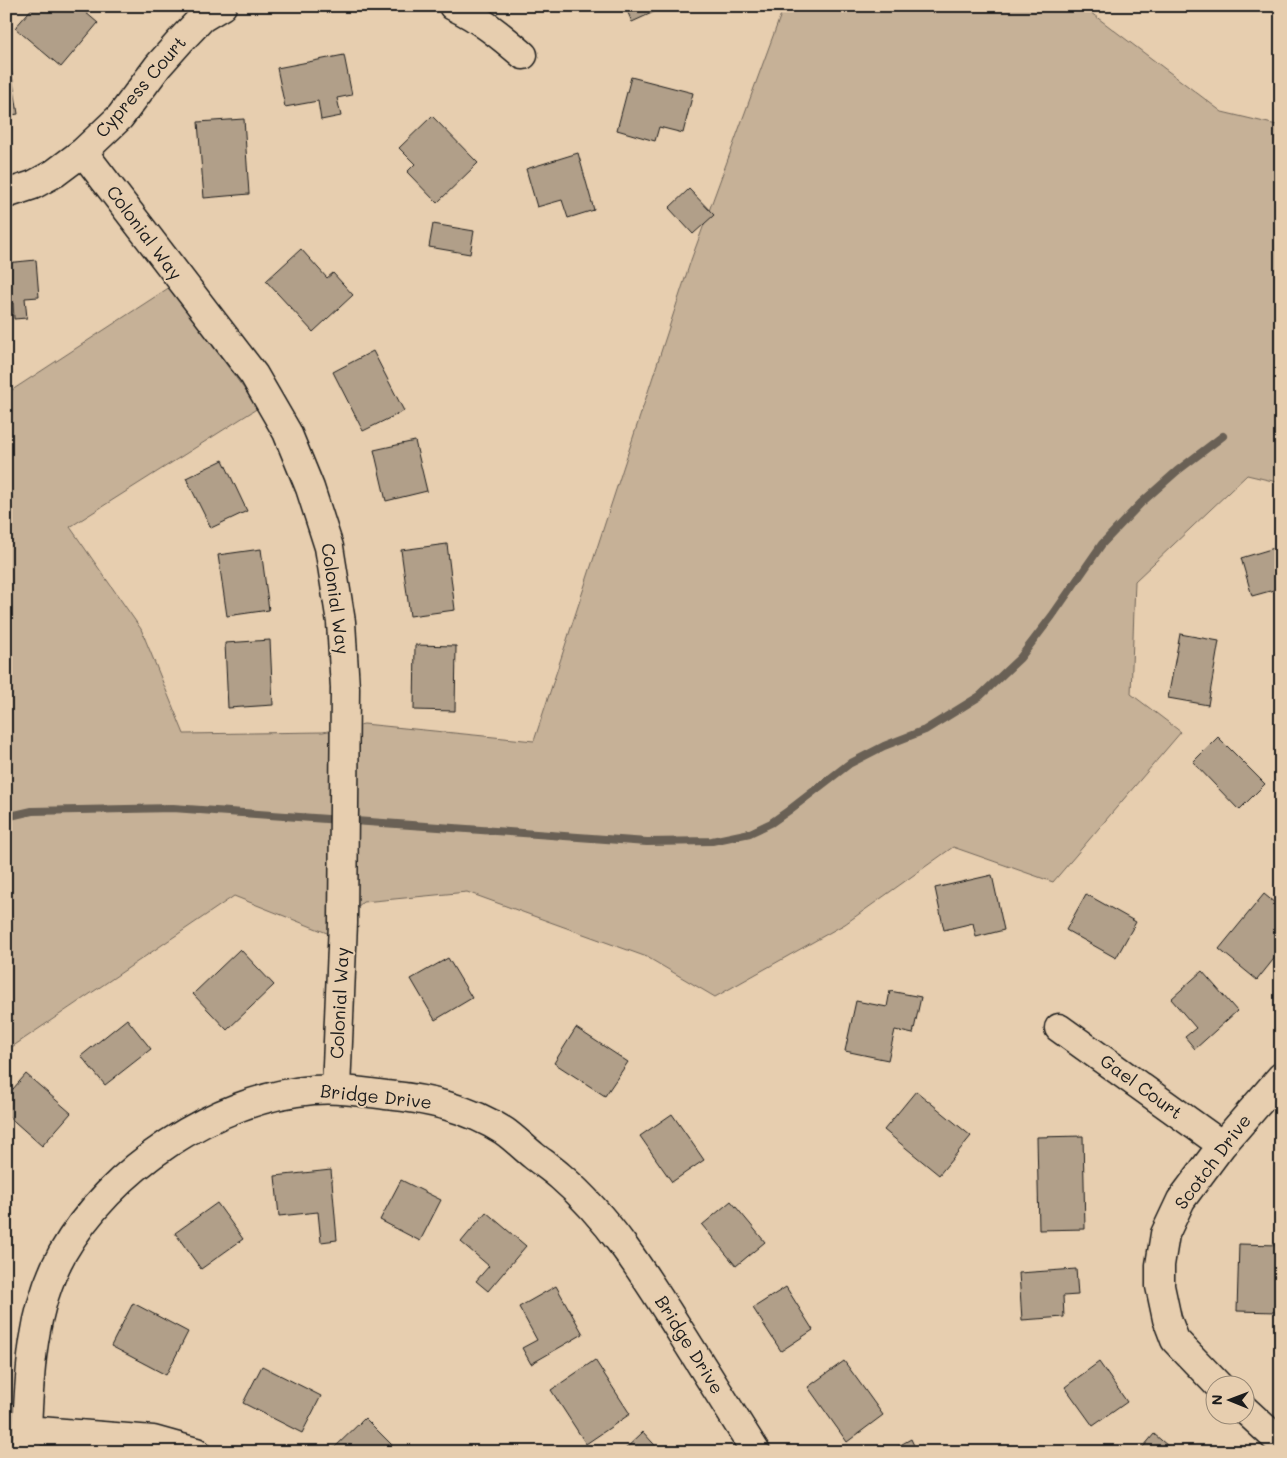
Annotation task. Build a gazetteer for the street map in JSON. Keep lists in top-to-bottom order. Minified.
{"streets":{"street":["Cypress Court","Colonial Way","Gael Court","Bridge Drive","Scotch Drive"]},"crossings":[["Cypress Court","Colonial Way"],["Colonial Way","Bridge Drive"],["Gael Court","Scotch Drive"]],"north":"left"}
